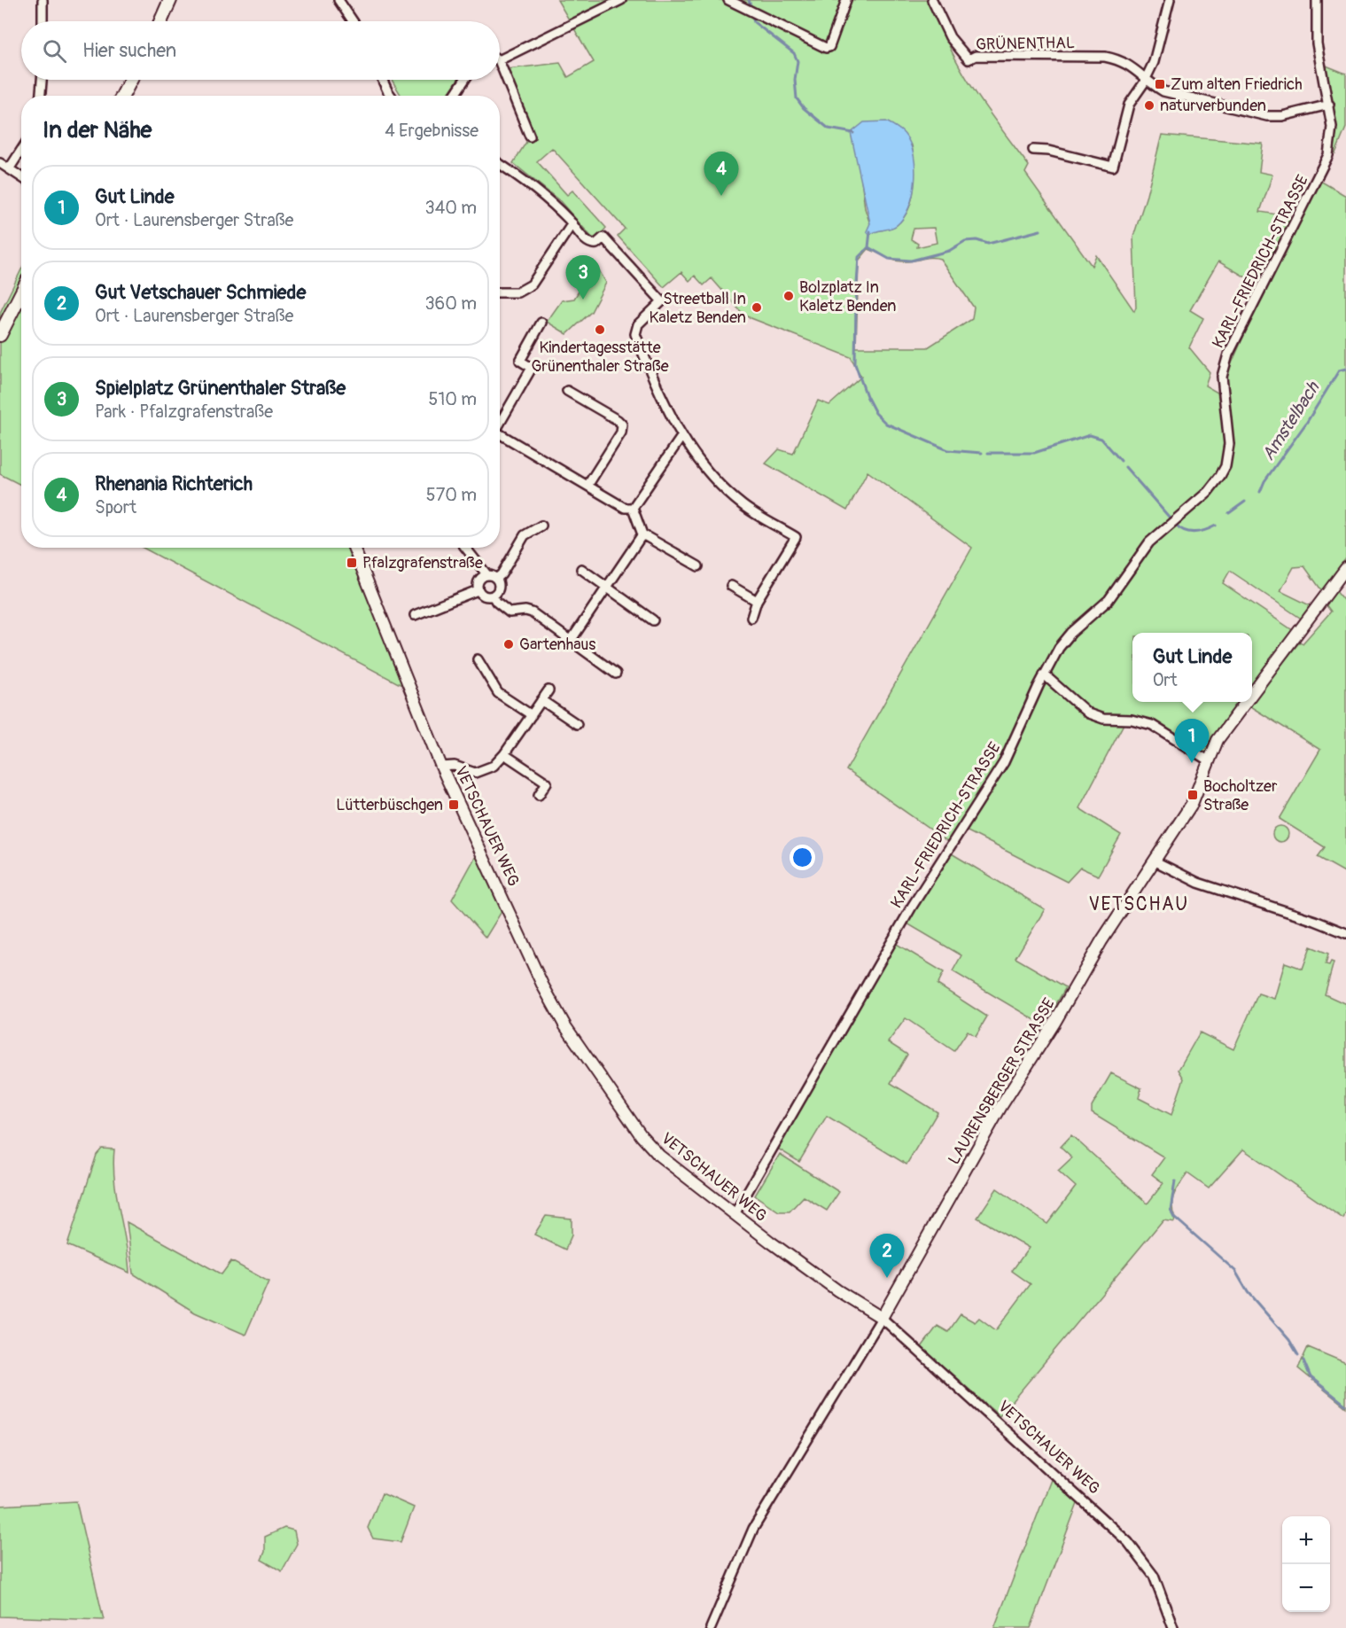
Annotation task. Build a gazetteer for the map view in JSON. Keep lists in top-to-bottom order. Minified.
{"streets":{"street":["GRÜNENTHAL","KARL-FRIEDRICH-STRASSE","VETSCHAUER WEG","LAURENSBERGER STRASSE"]},"crossings":[["GRÜNENTHAL","KARL-FRIEDRICH-STRASSE"],["KARL-FRIEDRICH-STRASSE","VETSCHAUER WEG"],["VETSCHAUER WEG","LAURENSBERGER STRASSE"]],"districts":["VETSCHAU"],"water":["Amstelbach"],"places":{"transit":["Zum alten Friedrich","Pfalzgrafenstraße","Bocholtzer Straße","Lütterbüschgen"],"other":["naturverbunden","Bolzplatz In Kaletz Benden","Streetball In Kaletz Benden","Kindertagesstätte Grünenthaler Straße","Gartenhaus"]},"page":{"search":"Hier suchen","heading":["In der Nähe","4 Ergebnisse"],"pins":["4","3","1","2"],"list":[{"mark":"1","name":"Gut Linde","note":"Ort · Laurensberger Straße","value":"340 m"},{"mark":"2","name":"Gut Vetschauer Schmiede","note":"Ort · Laurensberger Straße","value":"360 m"},{"mark":"3","name":"Spielplatz Grünenthaler Straße","note":"Park · Pfalzgrafenstraße","value":"510 m"},{"mark":"4","name":"Rhenania Richterich","note":"Sport","value":"570 m"}],"popup":["Gut Linde","Ort"],"map_buttons":["+","−"]}}
